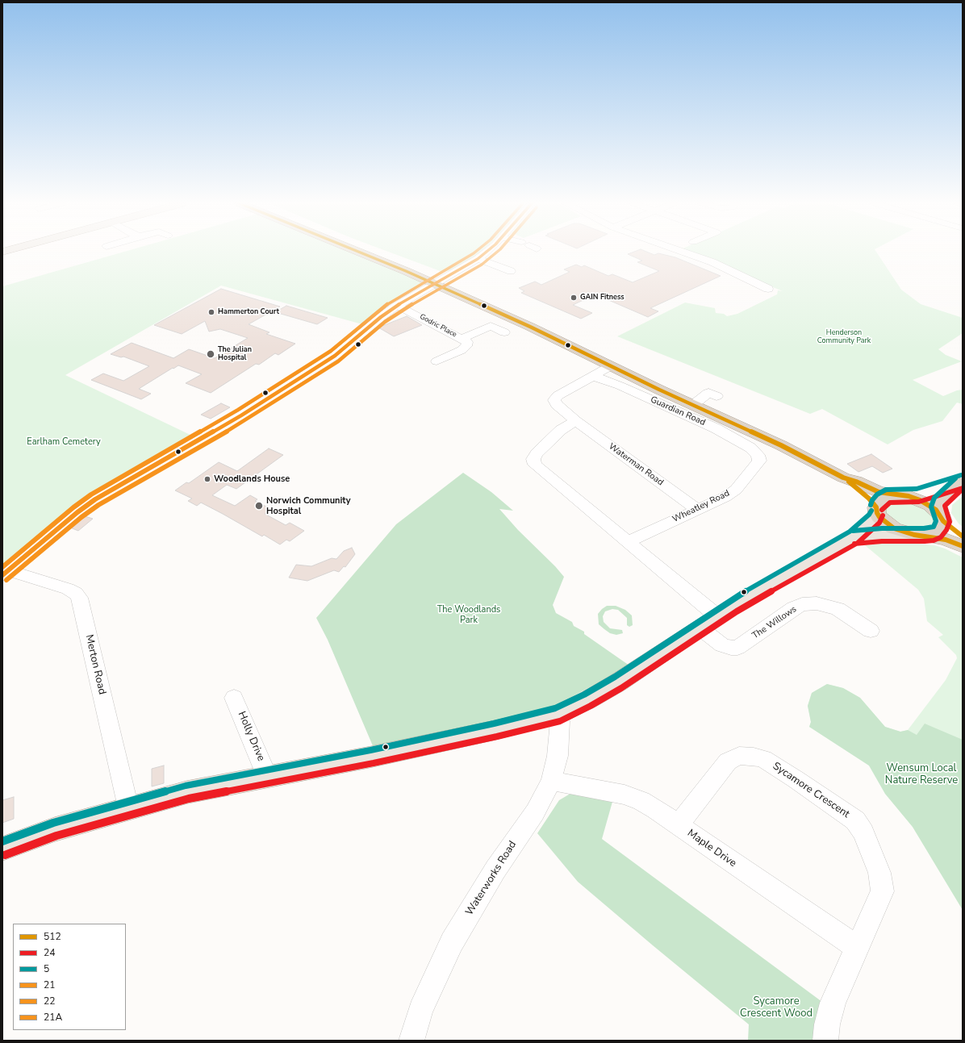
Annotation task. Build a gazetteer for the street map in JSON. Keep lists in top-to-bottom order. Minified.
{"streets":{"highway":["Guardian Road"],"street":["Godric Place","Waterman Road","Wheatley Road","The Willows","Merton Road","Holly Drive","Sycamore Crescent","Maple Drive","Waterworks Road"]},"crossings":[["Guardian Road","Waterman Road"],["Guardian Road","Wheatley Road"],["Waterman Road","Wheatley Road"],["Waterman Road","The Willows"],["Wheatley Road","The Willows"],["Sycamore Crescent","Maple Drive"],["Maple Drive","Waterworks Road"]],"parks":["Henderson Community Park","Earlham Cemetery","The Woodlands Park","Wensum Local Nature Reserve","Sycamore Crescent Wood"],"places":["GAIN Fitness","Hammerton Court","The Julian Hospital","Woodlands House","Norwich Community Hospital"],"lines":["transit line 512","transit line 21","transit line 22","transit line 21A","transit line 5","transit line 24"],"legend":["512","24","5","21","22","21A"]}
